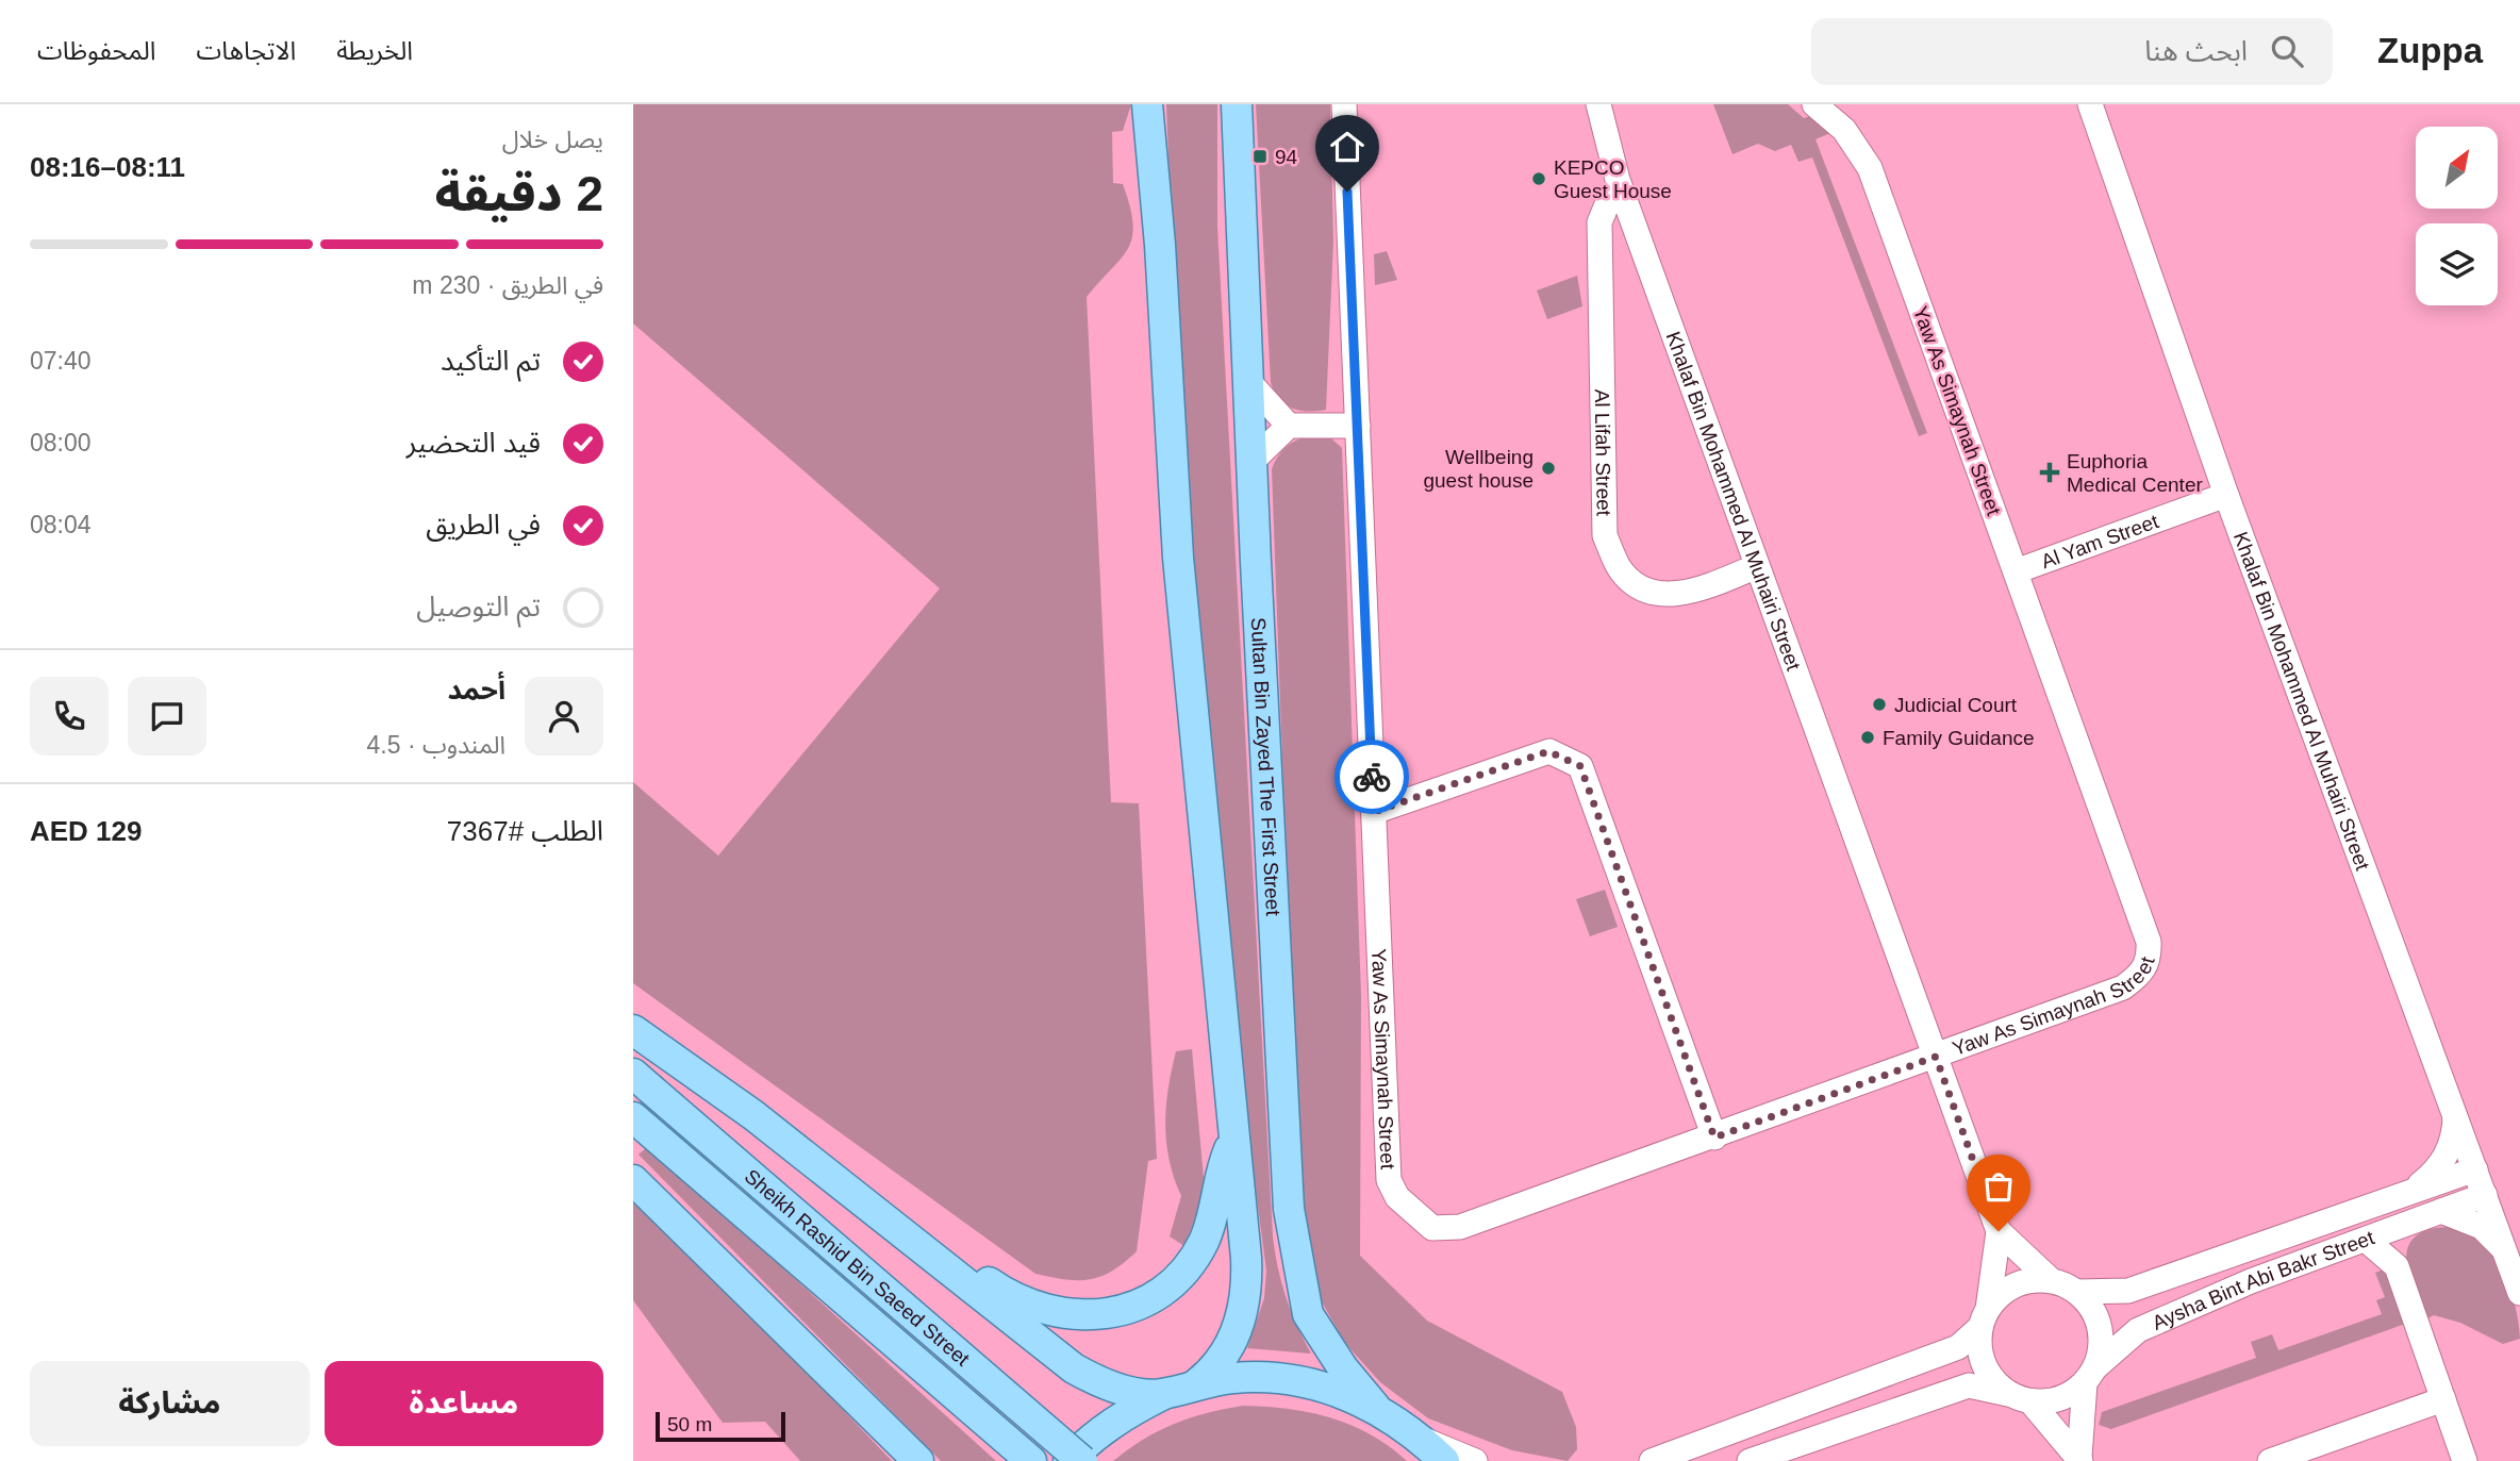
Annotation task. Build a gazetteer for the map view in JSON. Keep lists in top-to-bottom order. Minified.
{"streets":{"main road":["Sultan Bin Zayed The First Street","Sheikh Rashid Bin Saeed Street"],"street":["Yaw As Simaynah Street","Al Lifah Street","Khalaf Bin Mohammed Al Muhairi Street","Al Yam Street","Aysha Bint Abi Bakr Street"]},"crossings":[["Yaw As Simaynah Street","Khalaf Bin Mohammed Al Muhairi Street"],["Yaw As Simaynah Street","Al Yam Street"],["Al Lifah Street","Khalaf Bin Mohammed Al Muhairi Street"],["Khalaf Bin Mohammed Al Muhairi Street","Al Yam Street"],["Khalaf Bin Mohammed Al Muhairi Street","Aysha Bint Abi Bakr Street"]],"places":{"transit":["94"],"other":["KEPCO Guest House","Wellbeing guest house","Judicial Court","Family Guidance"],"health":["Euphoria Medical Center"]},"scale_bar":"50 m","north":"top right","page":{"header":"Zuppa","search":"ابحث هنا","nav":["الخريطة","الاتجاهات","المحفوظات"],"heading":["2 دقيقة","يصل خلال","08:11–08:16"],"panel":["أحمد","المندوب · 4.5","الطلب #7367","AED 129"],"bar":"في الطريق · 230 m","list":[["تم التأكيد","07:40"],["قيد التحضير","08:00"],["في الطريق","08:04"],"تم التوصيل"],"buttons":["مساعدة","مشاركة"],"scale":"50 m"}}
